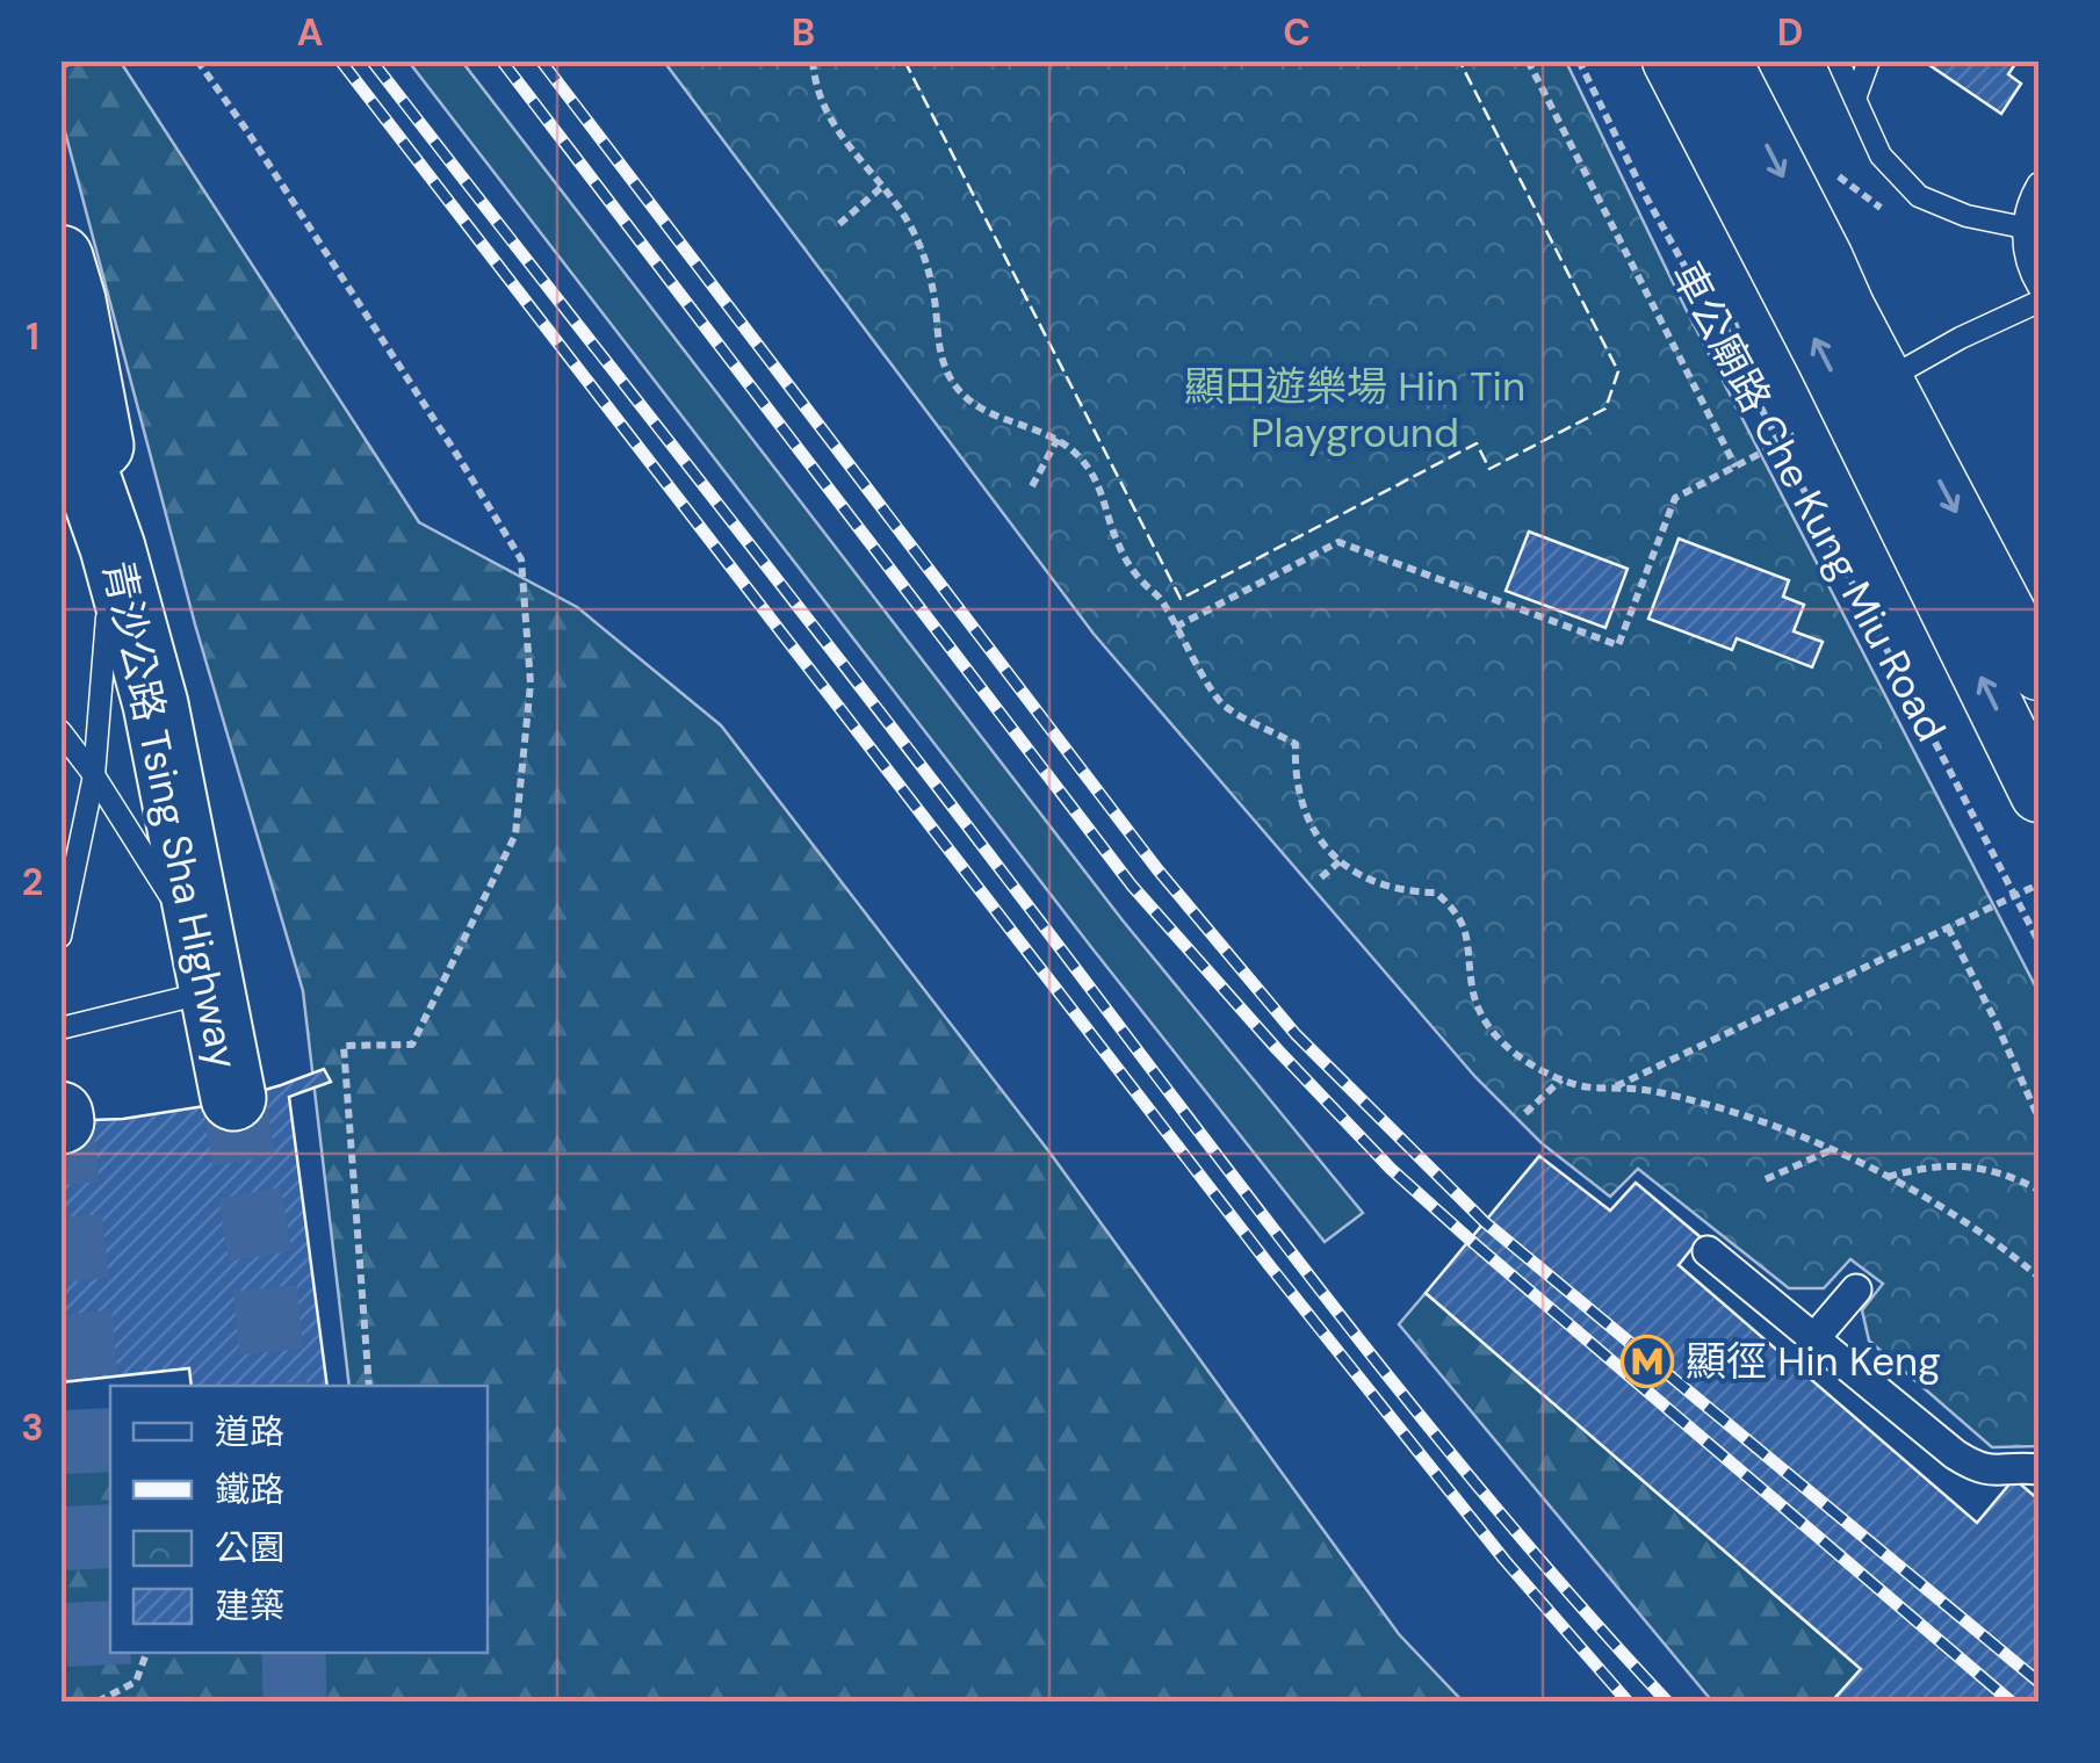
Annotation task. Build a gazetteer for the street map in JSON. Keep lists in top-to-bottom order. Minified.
{"streets":{"highway":["青沙公路 Tsing Sha Highway"],"main road":["車公廟路 Che Kung Miu Road"]},"parks":["顯田遊樂場 Hin Tin Playground"],"places":{"metro station":["顯徑 Hin Keng"]},"legend":["道路","鐵路","公園","建築"],"grid":{"columns":["A","B","C","D"],"rows":["1","2","3"]}}
